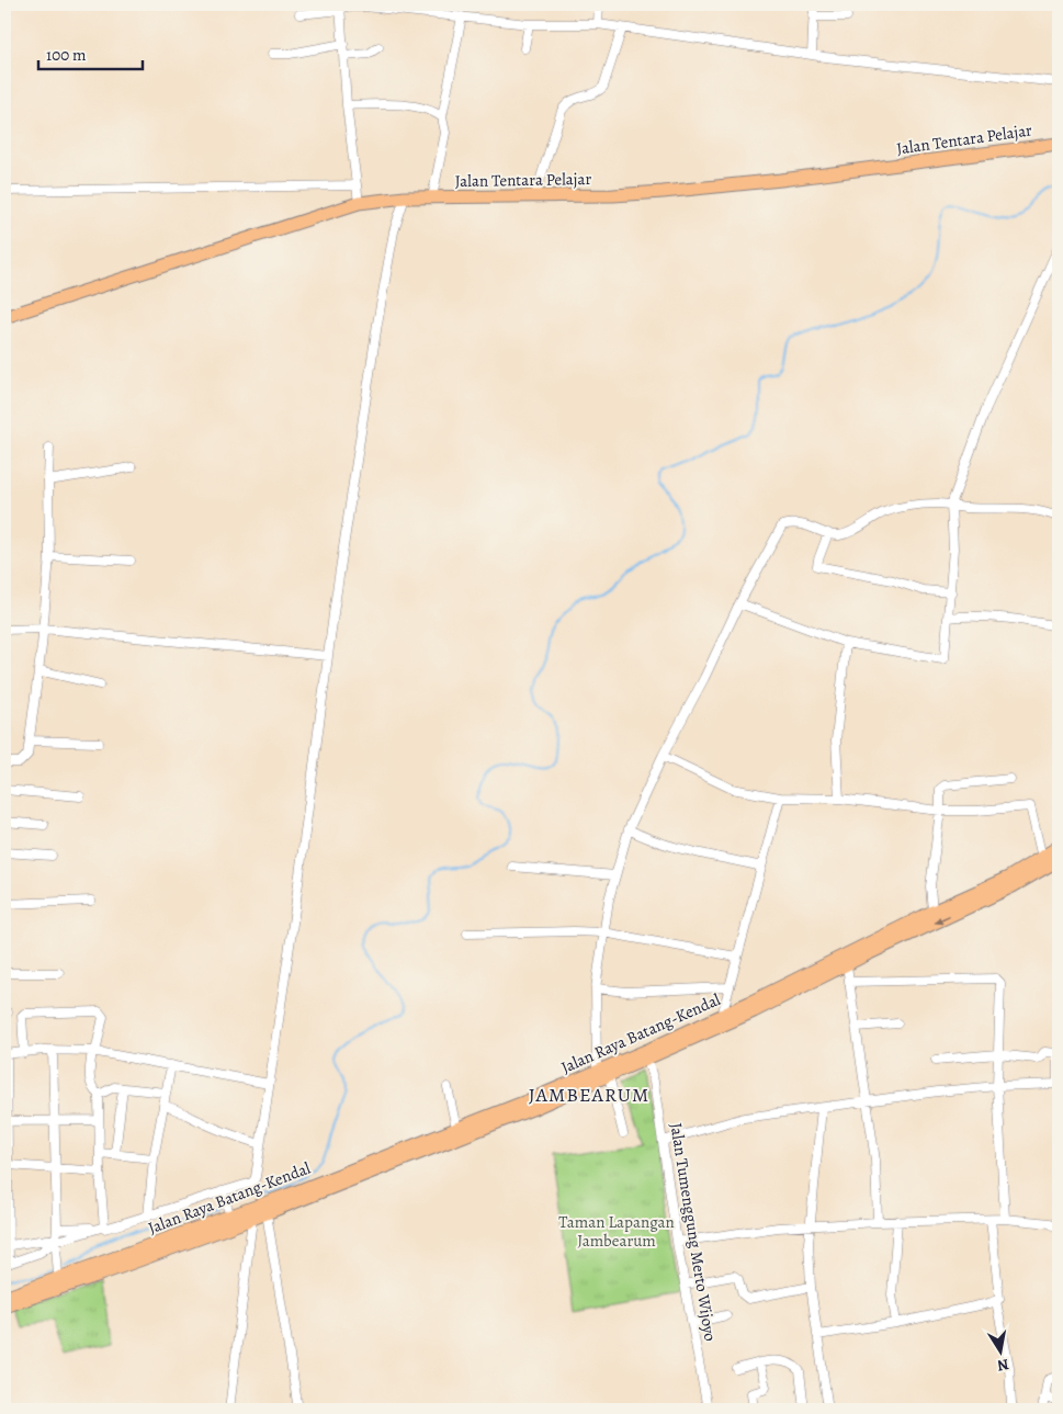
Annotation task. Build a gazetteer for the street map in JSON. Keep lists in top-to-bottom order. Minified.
{"streets":{"highway":["Jalan Tentara Pelajar","Jalan Raya Batang-Kendal"],"street":["Jalan Tumenggung Merto Wijoyo"]},"crossings":[["Jalan Raya Batang-Kendal","Jalan Tumenggung Merto Wijoyo"]],"districts":["JAMBEARUM"],"parks":["Taman Lapangan Jambearum"],"scale_bar":"100 m","north":"bottom"}
